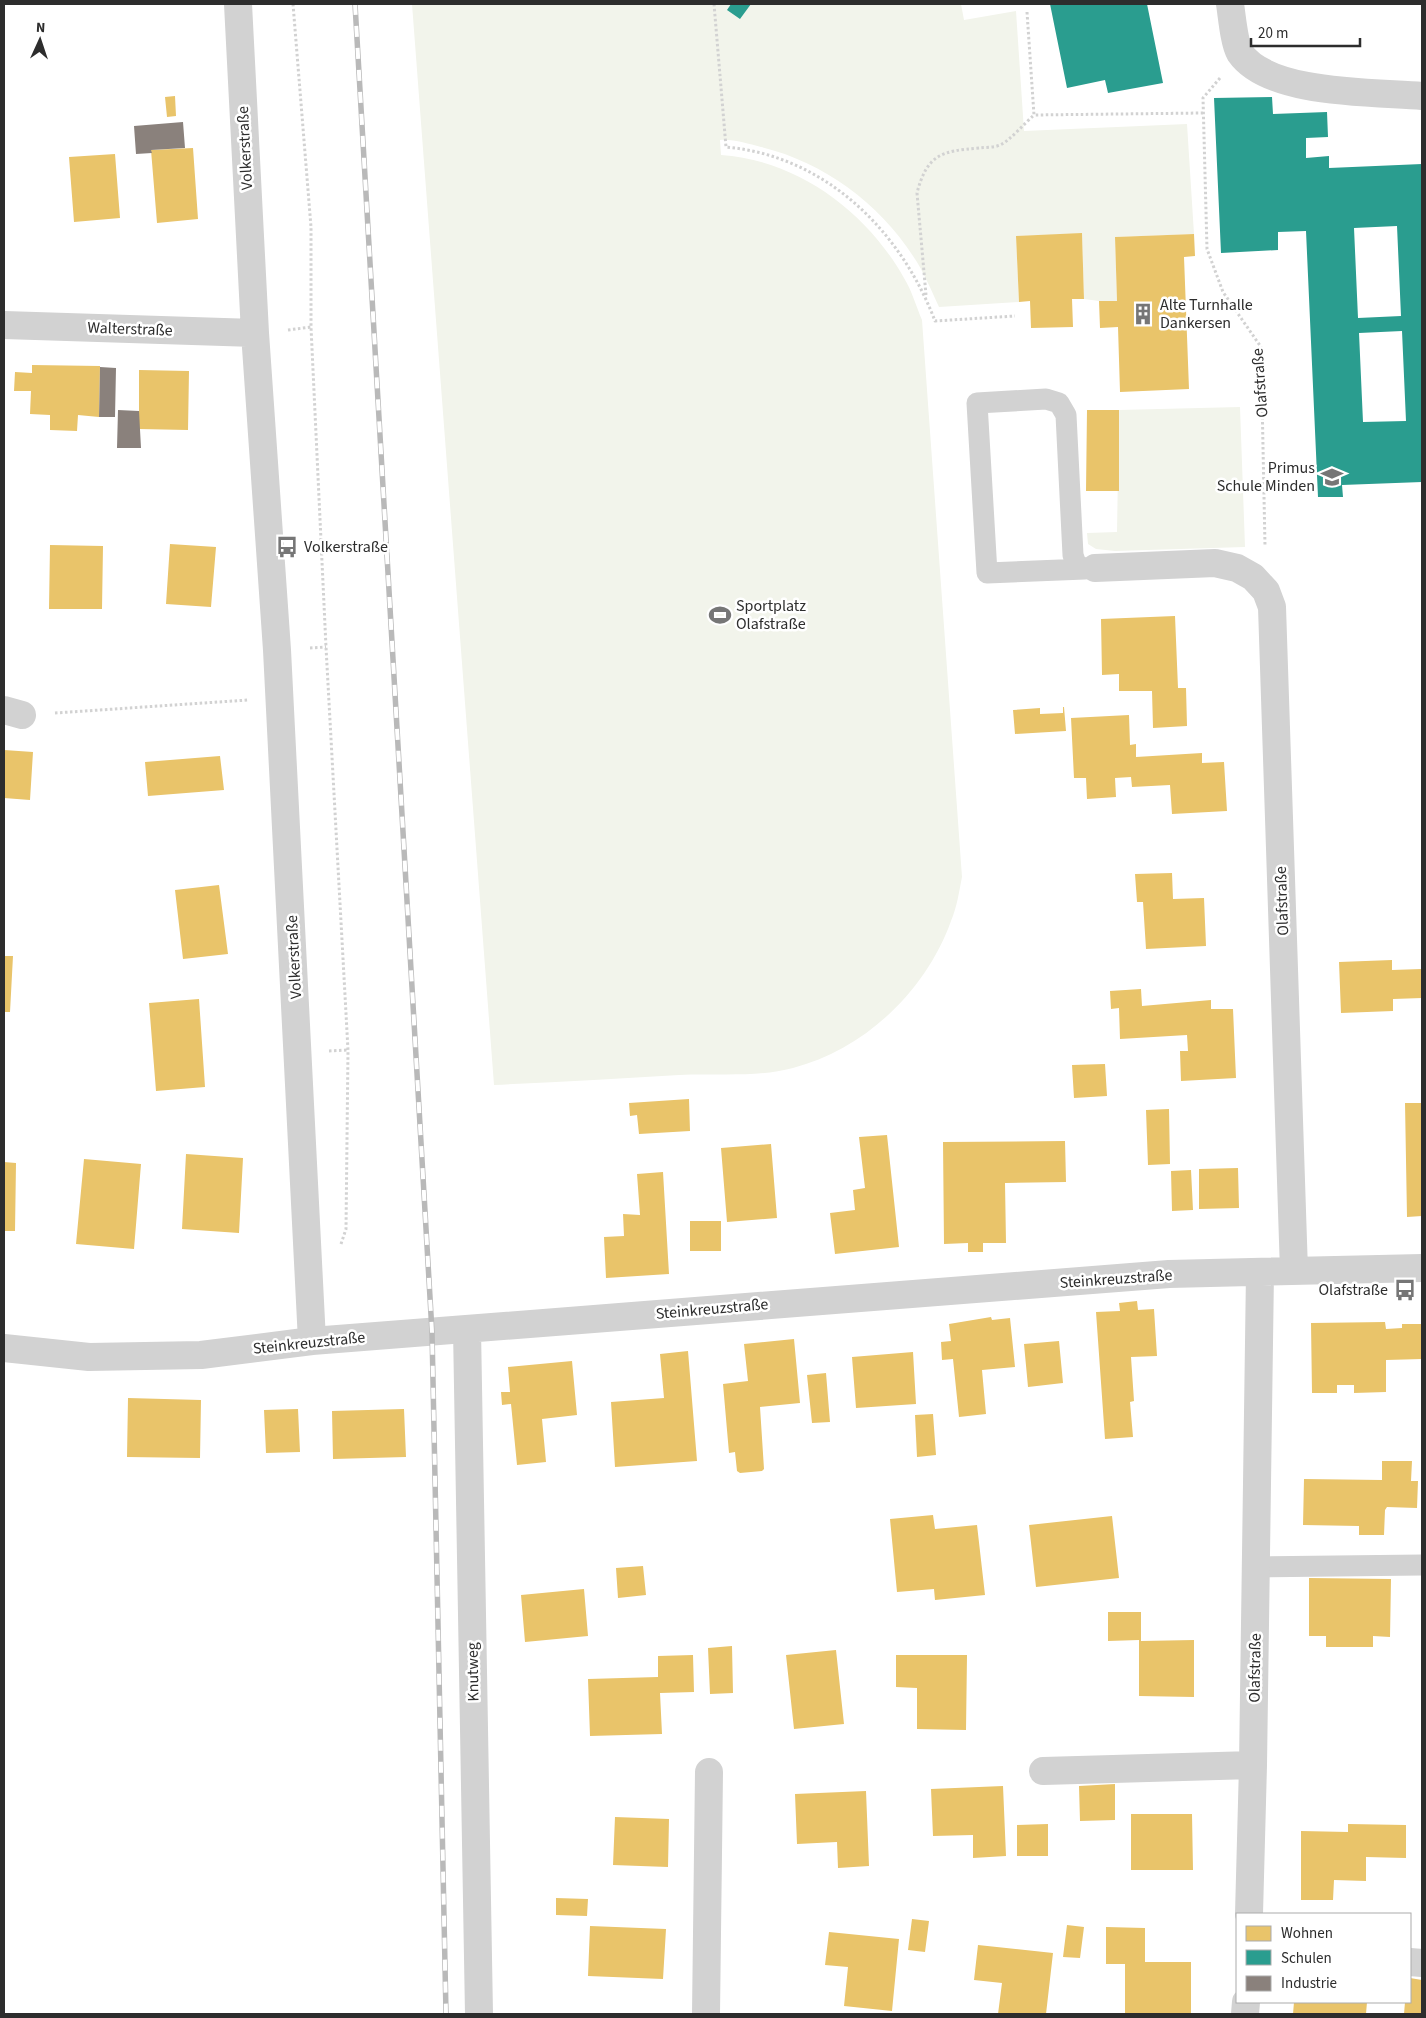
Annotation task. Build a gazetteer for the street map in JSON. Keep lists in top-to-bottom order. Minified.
{"streets":{"street":["Volkerstraße","Walterstraße","Olafstraße","Steinkreuzstraße","Knutweg"]},"crossings":[["Volkerstraße","Walterstraße"],["Volkerstraße","Steinkreuzstraße"],["Olafstraße","Steinkreuzstraße"],["Steinkreuzstraße","Knutweg"]],"places":{"building":["Alte Turnhalle Dankersen"],"school or university":["Primus Schule Minden"],"bus stop":["Volkerstraße","Olafstraße"],"sports":["Sportplatz Olafstraße"]},"legend":["Wohnen","Schulen","Industrie"],"scale_bar":"20 m","north":"top"}
